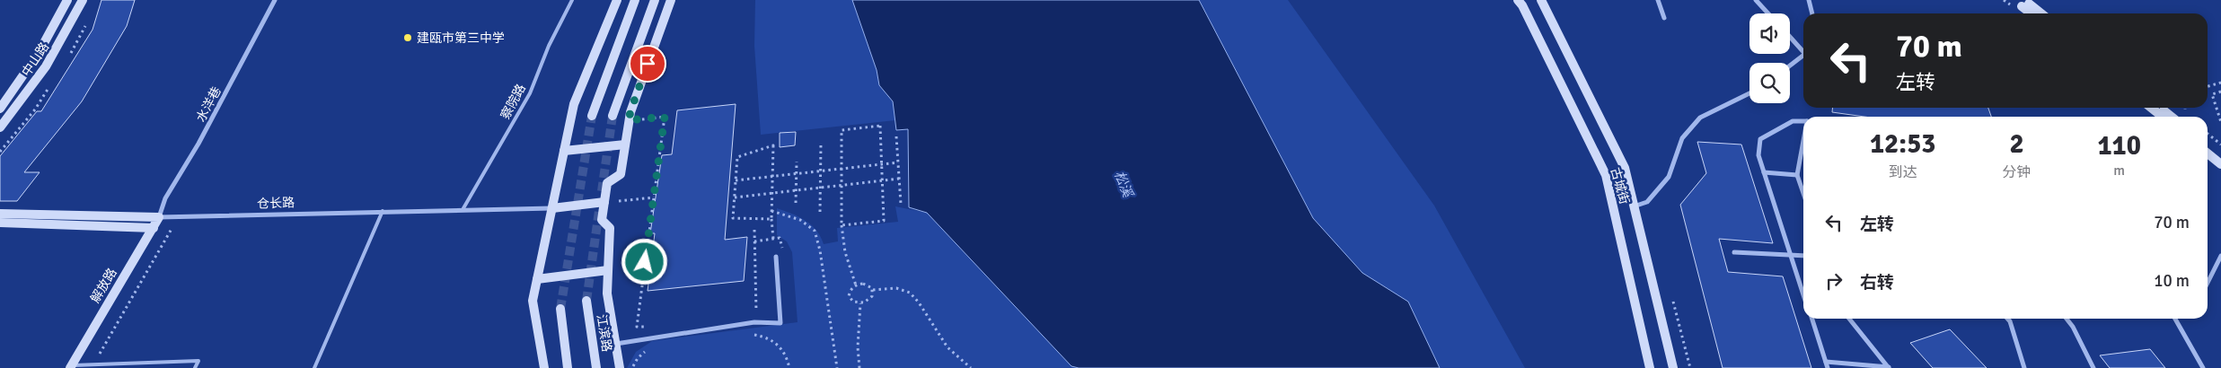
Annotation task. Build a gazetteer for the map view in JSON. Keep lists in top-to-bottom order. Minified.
{"streets":{"main road":["中山路","古城街","仓长路","解放路","江滨路"],"street":["水洋巷"],"lane":["察院路"]},"crossings":[["察院路","仓长路"],["水洋巷","仓长路"],["水洋巷","解放路"],["仓长路","解放路"]],"water":["松溪"],"places":["建瓯市第三中学"],"page":{"turn":["70 m","左转"],"eta":["12:53","到达","2","分钟","110","m"],"list":[{"name":"左转","value":"70 m"},{"name":"右转","value":"10 m"}]}}
